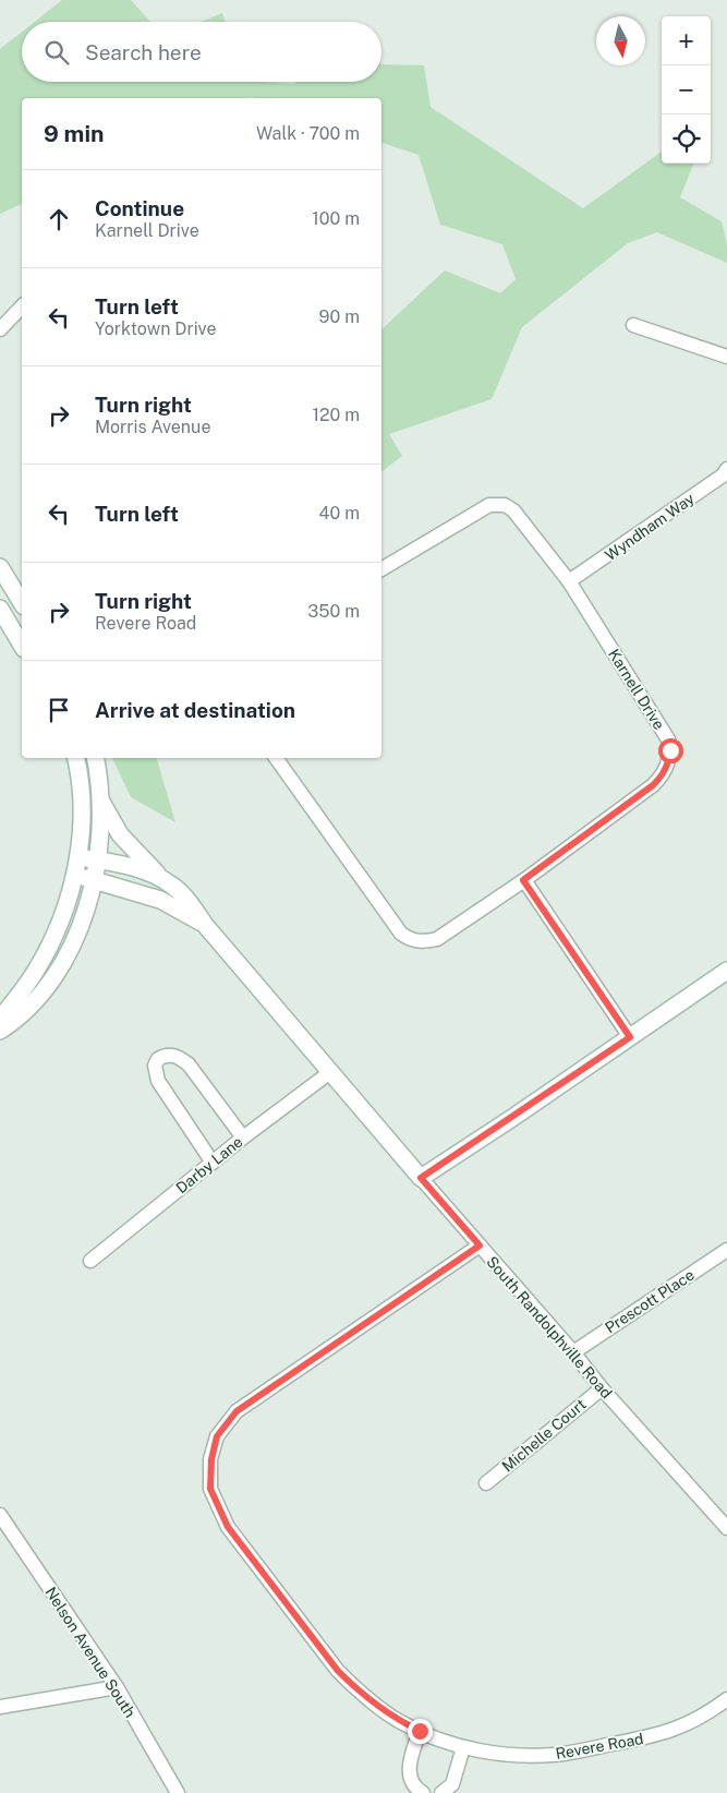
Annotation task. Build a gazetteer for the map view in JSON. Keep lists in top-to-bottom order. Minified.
{"streets":{"street":["Wyndham Way","Karnell Drive","Darby Lane","Prescott Place","South Randolphville Road","Michelle Court","Nelson Avenue South","Revere Road"]},"crossings":[["Wyndham Way","Karnell Drive"],["Darby Lane","South Randolphville Road"],["Prescott Place","South Randolphville Road"],["South Randolphville Road","Michelle Court"],["South Randolphville Road","Revere Road"]],"north":"bottom","page":{"map_buttons":["+","−"],"search":"Search here","heading":["9 min","Walk · 700 m"],"list":[["Continue","Karnell Drive","100 m"],["Turn left","Yorktown Drive","90 m"],["Turn right","Morris Avenue","120 m"],["Turn left","40 m"],["Turn right","Revere Road","350 m"],"Arrive at destination"]}}
